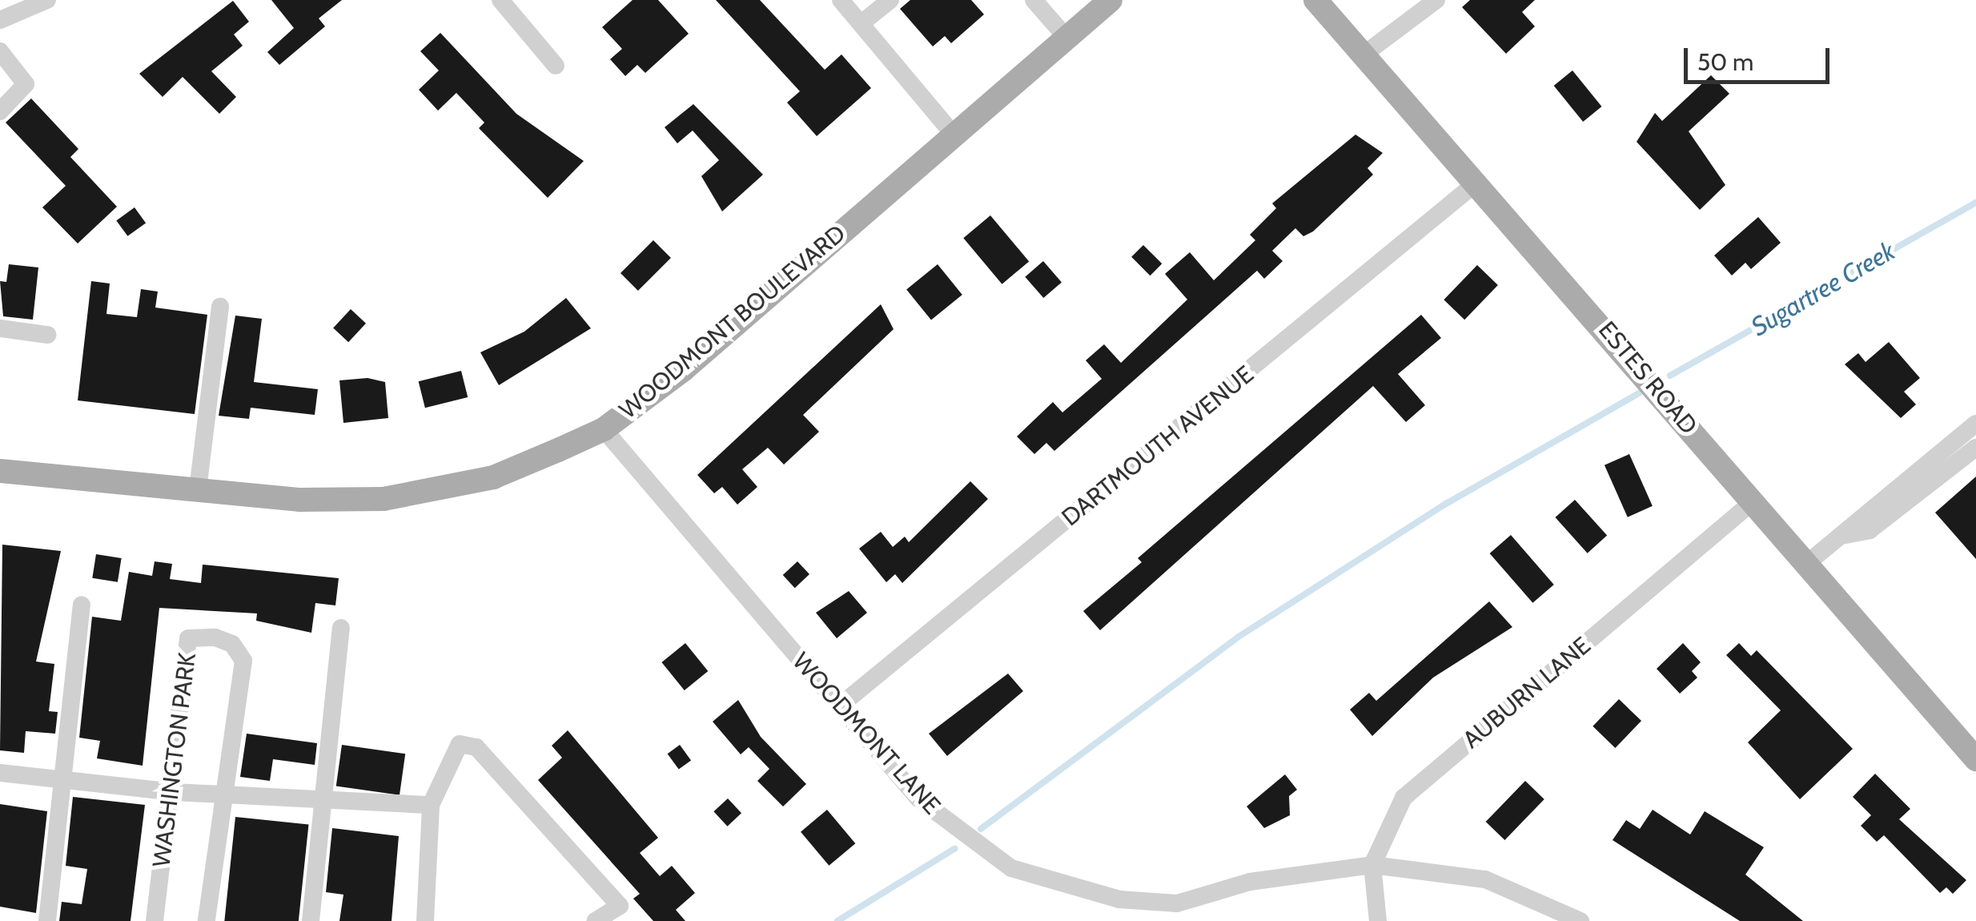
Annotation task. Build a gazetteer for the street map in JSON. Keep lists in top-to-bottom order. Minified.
{"streets":{"main road":["WOODMONT BOULEVARD","ESTES ROAD"],"street":["DARTMOUTH AVENUE","AUBURN LANE","WOODMONT LANE","WASHINGTON PARK"]},"crossings":[["WOODMONT BOULEVARD","WOODMONT LANE"],["ESTES ROAD","DARTMOUTH AVENUE"],["ESTES ROAD","AUBURN LANE"],["DARTMOUTH AVENUE","WOODMONT LANE"],["AUBURN LANE","WOODMONT LANE"]],"water":["Sugartree Creek"],"scale_bar":"50 m"}
